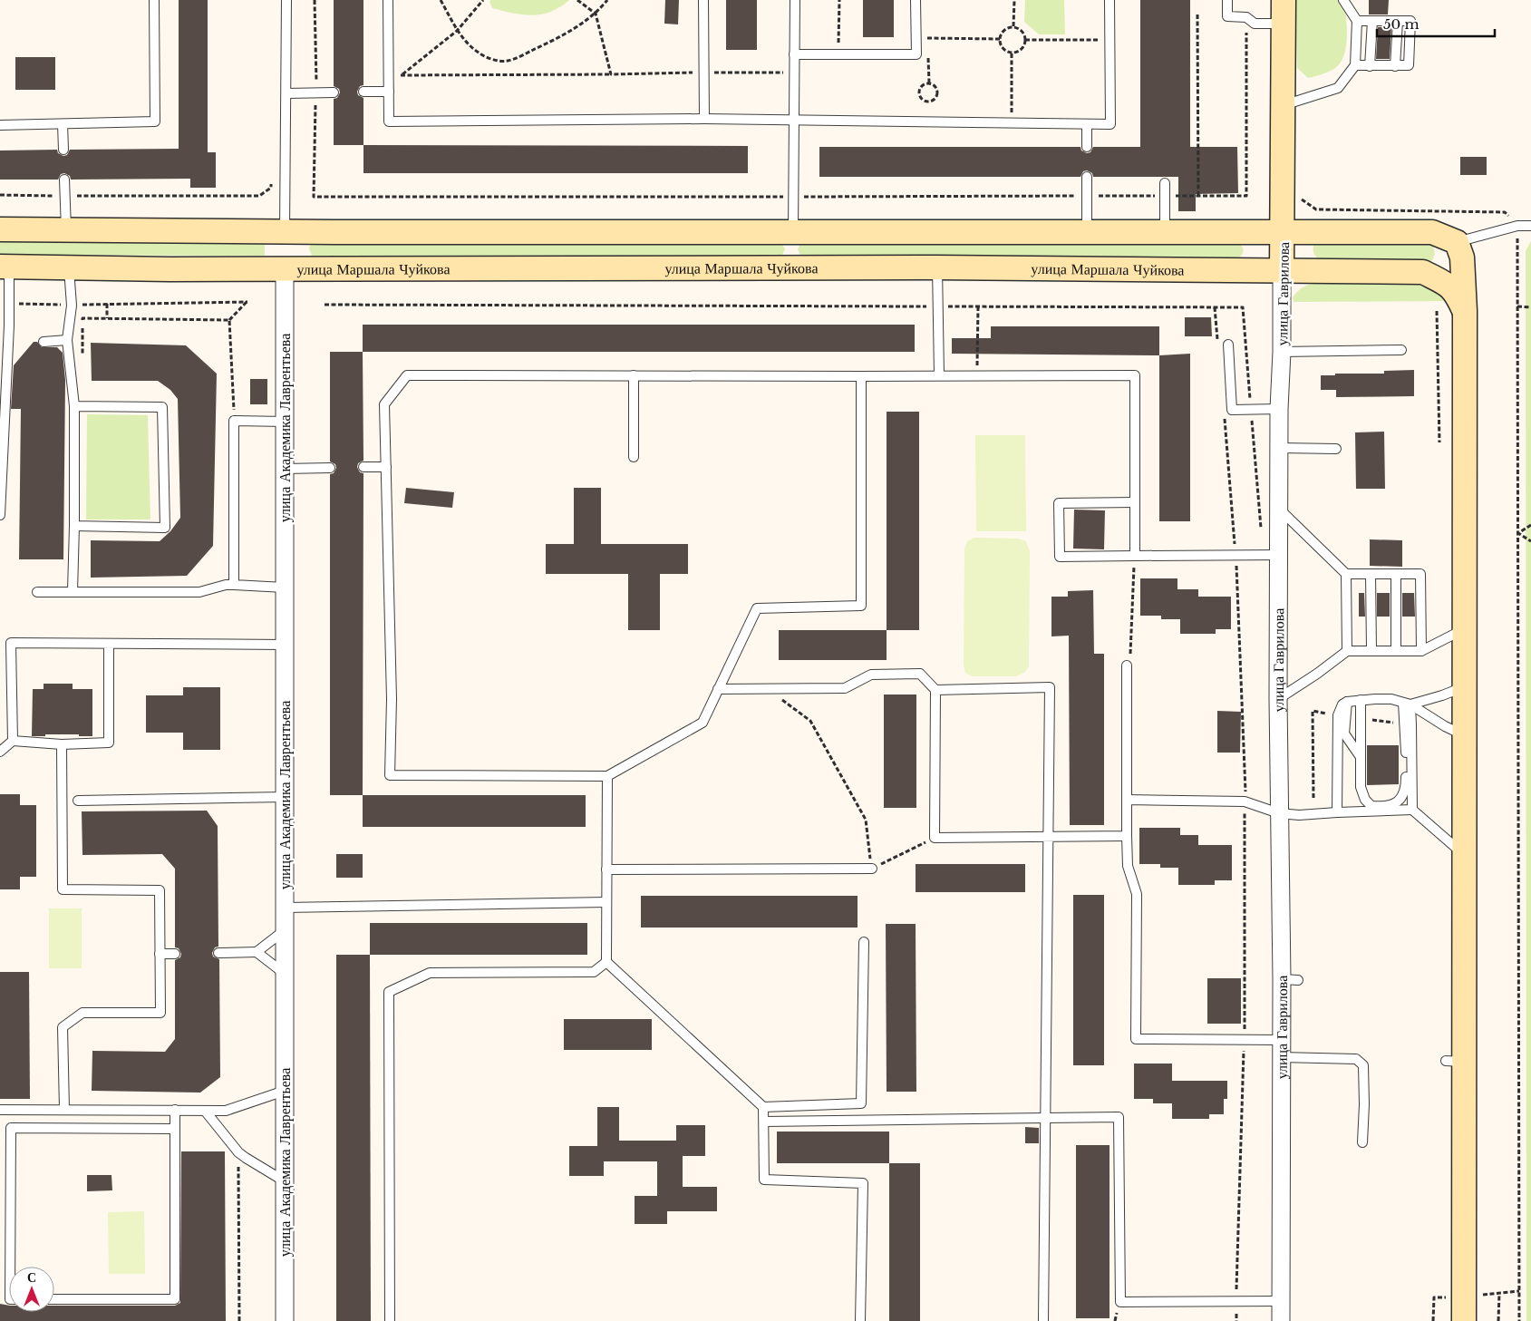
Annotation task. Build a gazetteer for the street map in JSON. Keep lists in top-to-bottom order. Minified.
{"streets":{"main road":["улица Маршала Чуйкова","улица Гаврилова"],"street":["улица Академика Лаврентьева"]},"crossings":[["улица Маршала Чуйкова","улица Гаврилова"],["улица Маршала Чуйкова","улица Академика Лаврентьева"]],"scale_bar":"50 m","north":"top"}
